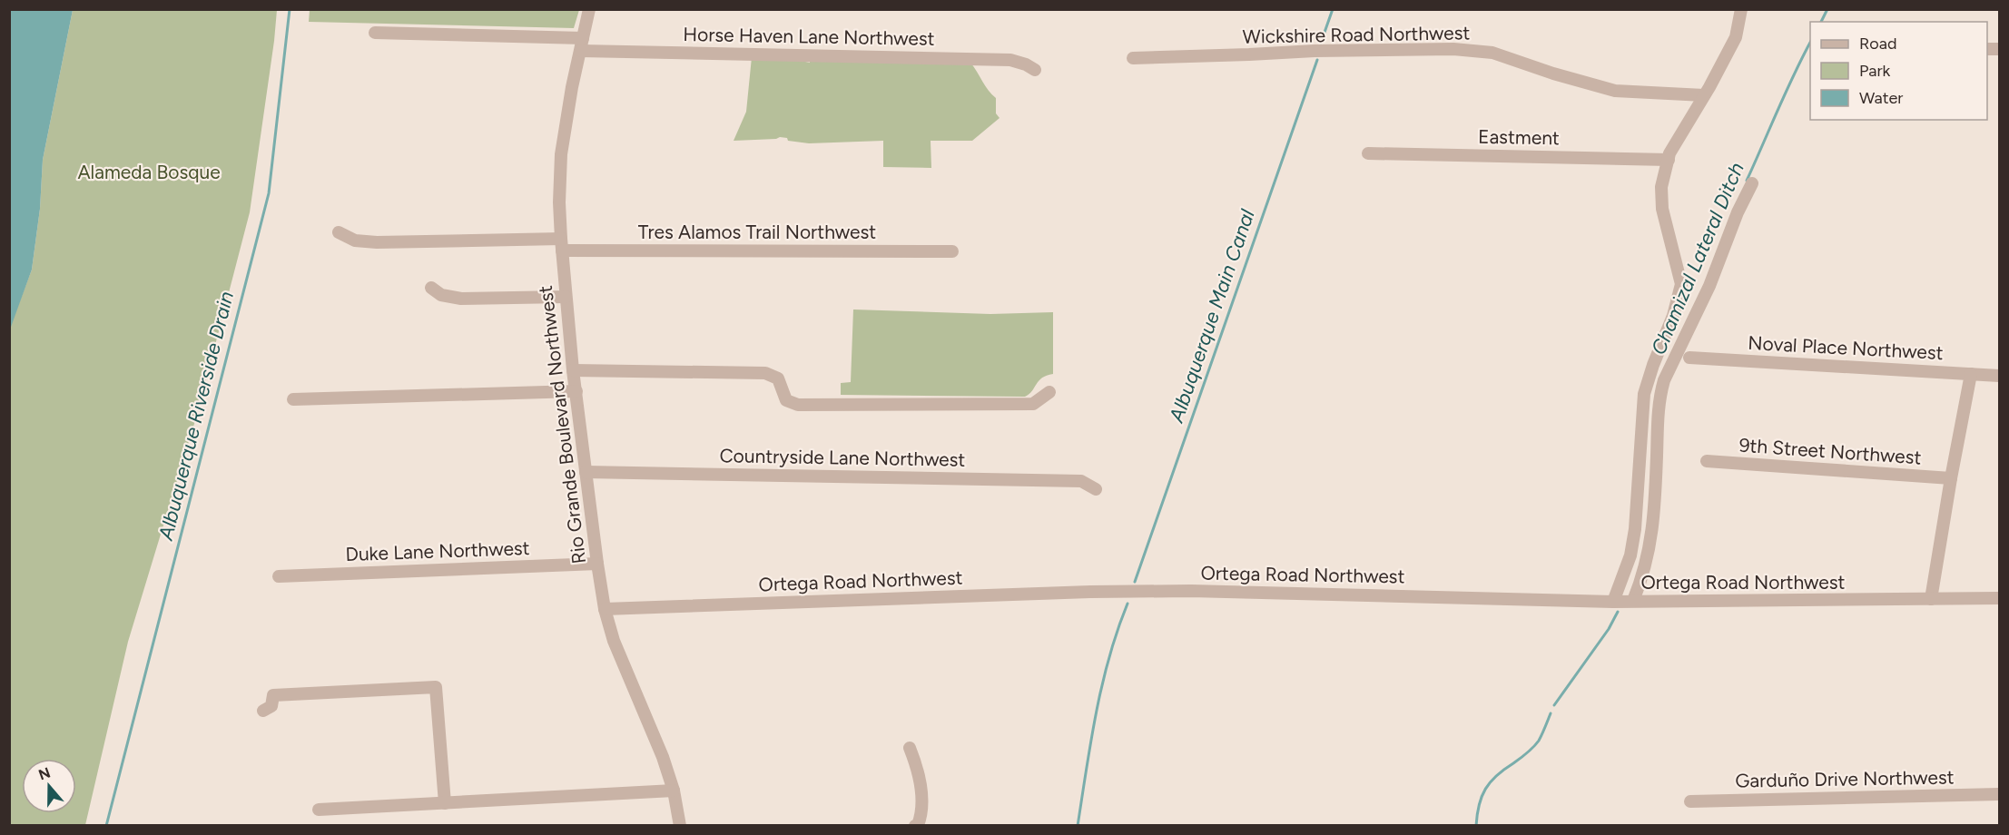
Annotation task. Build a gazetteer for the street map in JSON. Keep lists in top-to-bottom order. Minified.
{"streets":{"street":["Wickshire Road Northwest","Horse Haven Lane Northwest","Eastment","Tres Alamos Trail Northwest","Noval Place Northwest","Rio Grande Boulevard Northwest","9th Street Northwest","Countryside Lane Northwest","Duke Lane Northwest","Ortega Road Northwest","Garduño Drive Northwest"]},"crossings":[["Horse Haven Lane Northwest","Rio Grande Boulevard Northwest"],["Tres Alamos Trail Northwest","Rio Grande Boulevard Northwest"],["Rio Grande Boulevard Northwest","Countryside Lane Northwest"],["Rio Grande Boulevard Northwest","Duke Lane Northwest"],["Rio Grande Boulevard Northwest","Ortega Road Northwest"]],"water":["Chamizal Lateral Ditch","Albuquerque Main Canal","Albuquerque Riverside Drain"],"parks":["Alameda Bosque"],"legend":["Road","Park","Water"],"north":"top"}
